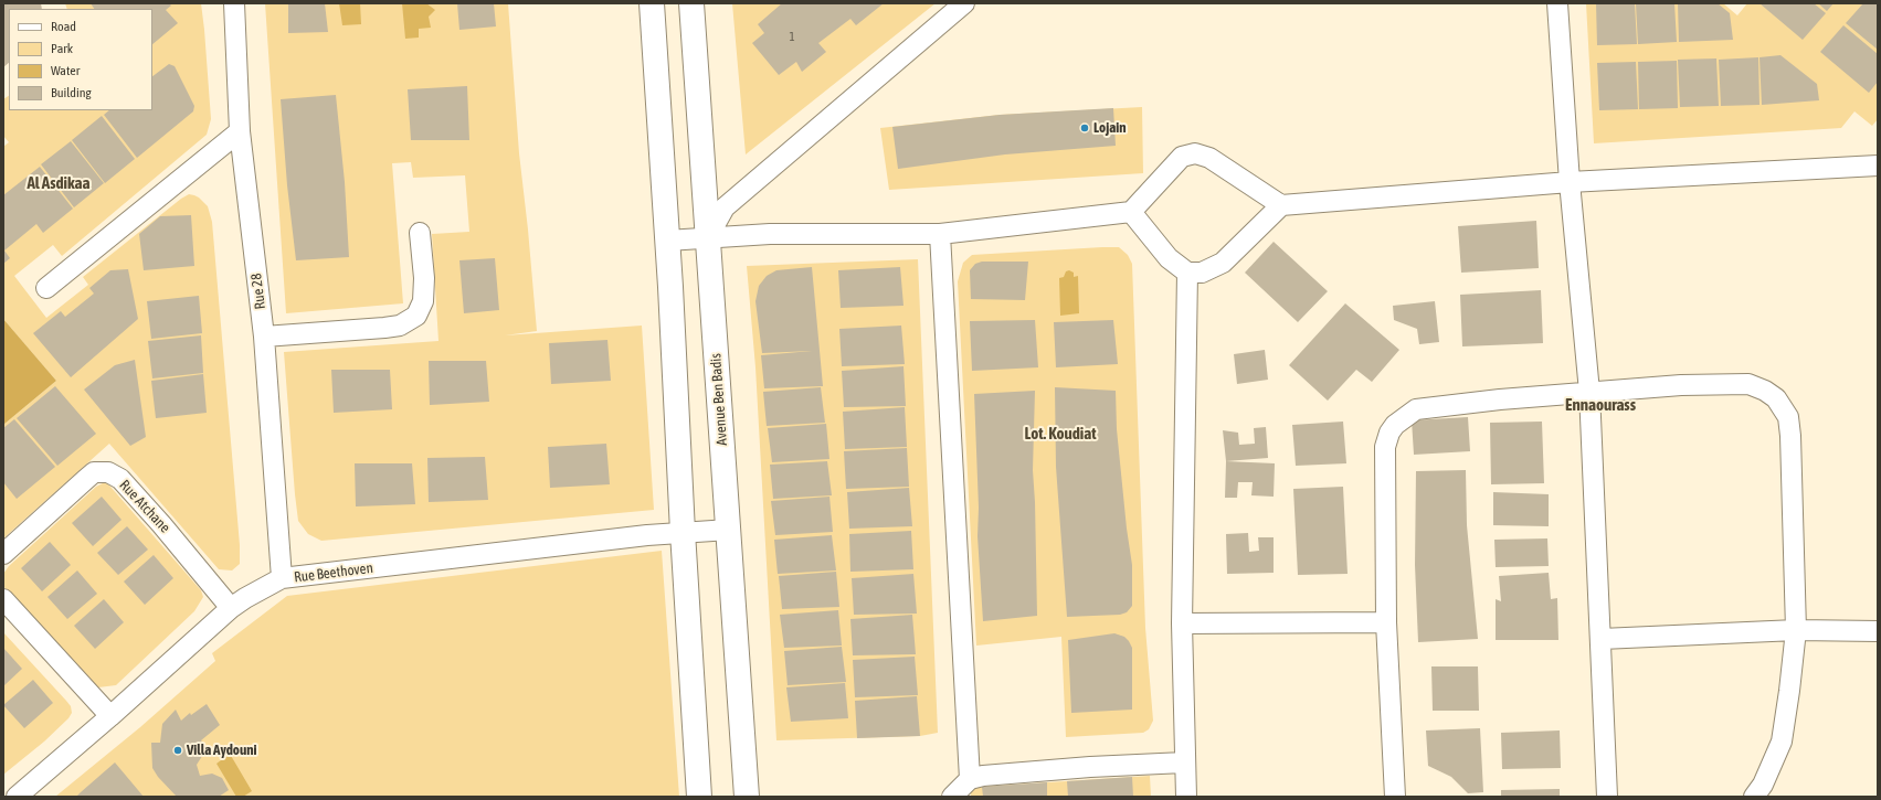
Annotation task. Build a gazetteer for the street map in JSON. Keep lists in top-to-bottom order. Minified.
{"streets":{"main road":["Avenue Ben Badis"],"street":["Rue 28","Rue Atchane","Rue Beethoven"]},"crossings":[["Rue 28","Rue Beethoven"],["Avenue Ben Badis","Rue Beethoven"],["Rue Atchane","Rue Beethoven"]],"districts":["Al Asdikaa","Ennaourass","Lot. Koudiat"],"places":["Lojain","Villa Aydouni"],"house_numbers":["1"],"legend":["Road","Park","Water","Building"]}
